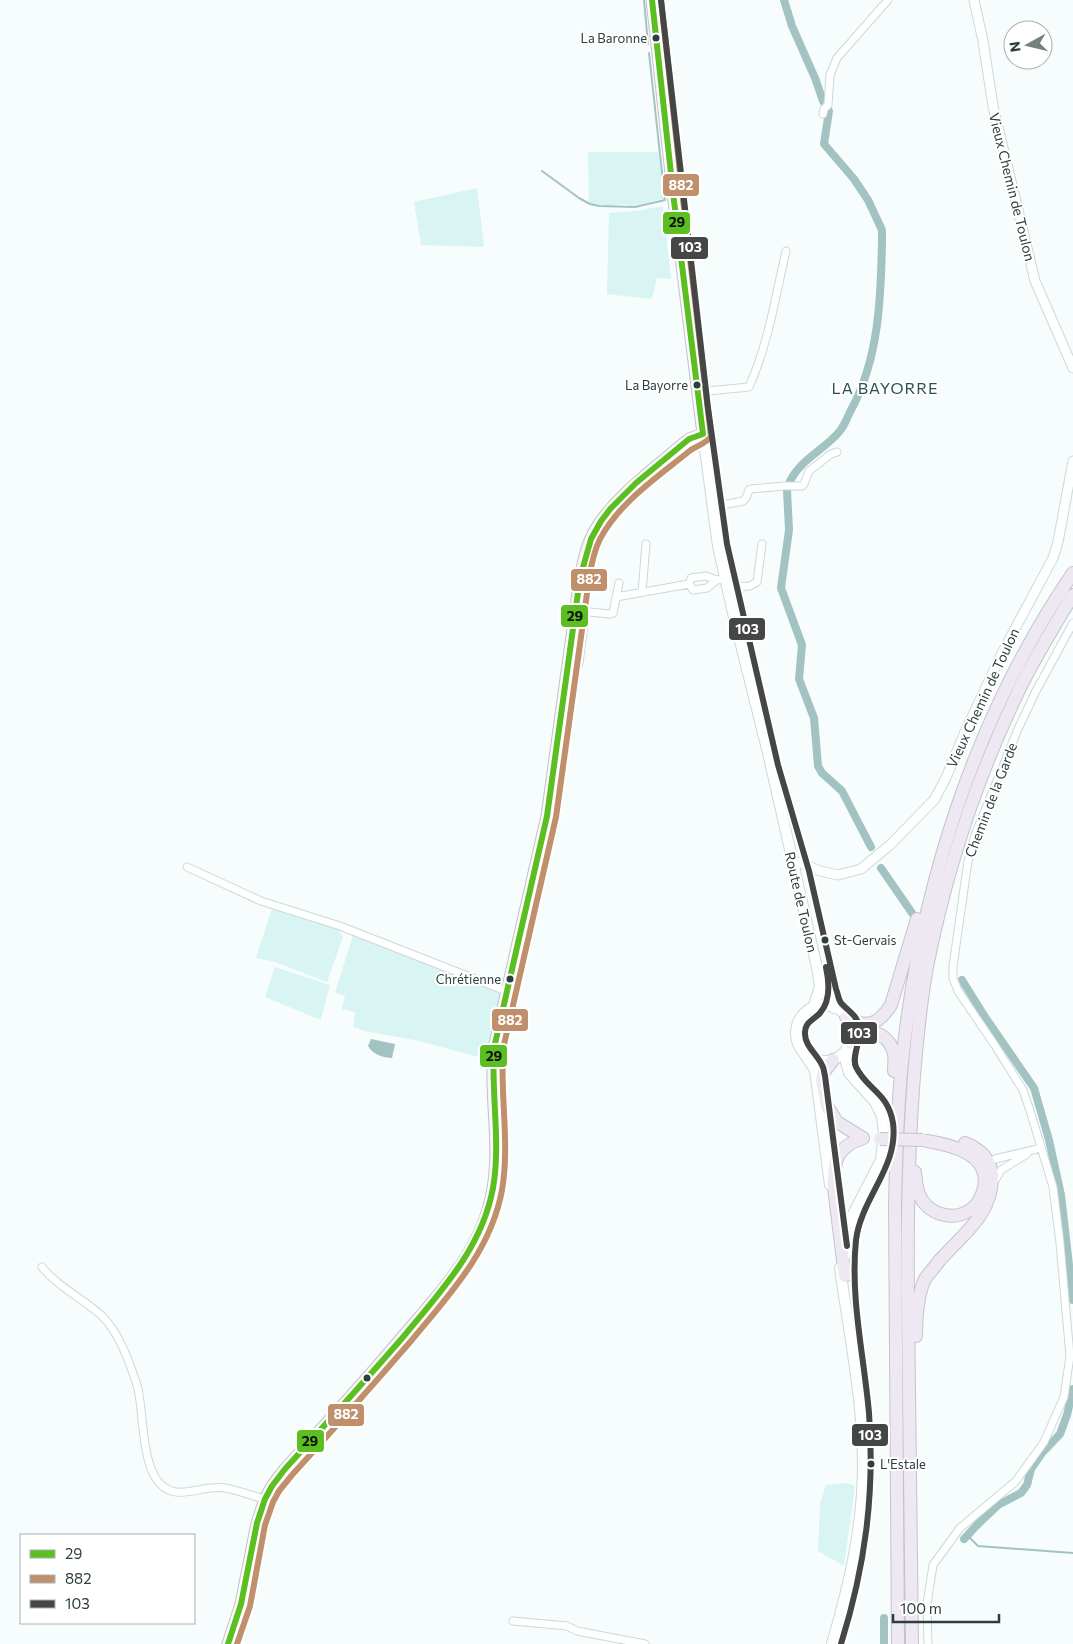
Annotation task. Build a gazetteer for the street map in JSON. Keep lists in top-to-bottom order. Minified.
{"streets":{"main road":["Route de Toulon"],"street":["Vieux Chemin de Toulon","Chemin de la Garde"]},"crossings":[["Vieux Chemin de Toulon","Route de Toulon"]],"districts":["LA BAYORRE"],"places":["La Baronne","La Bayorre","St-Gervais","Chrétienne","L'Estale"],"lines":["transit line 29","transit line 882","transit line 103"],"legend":["29","882","103"],"scale_bar":"100 m","north":"left"}
